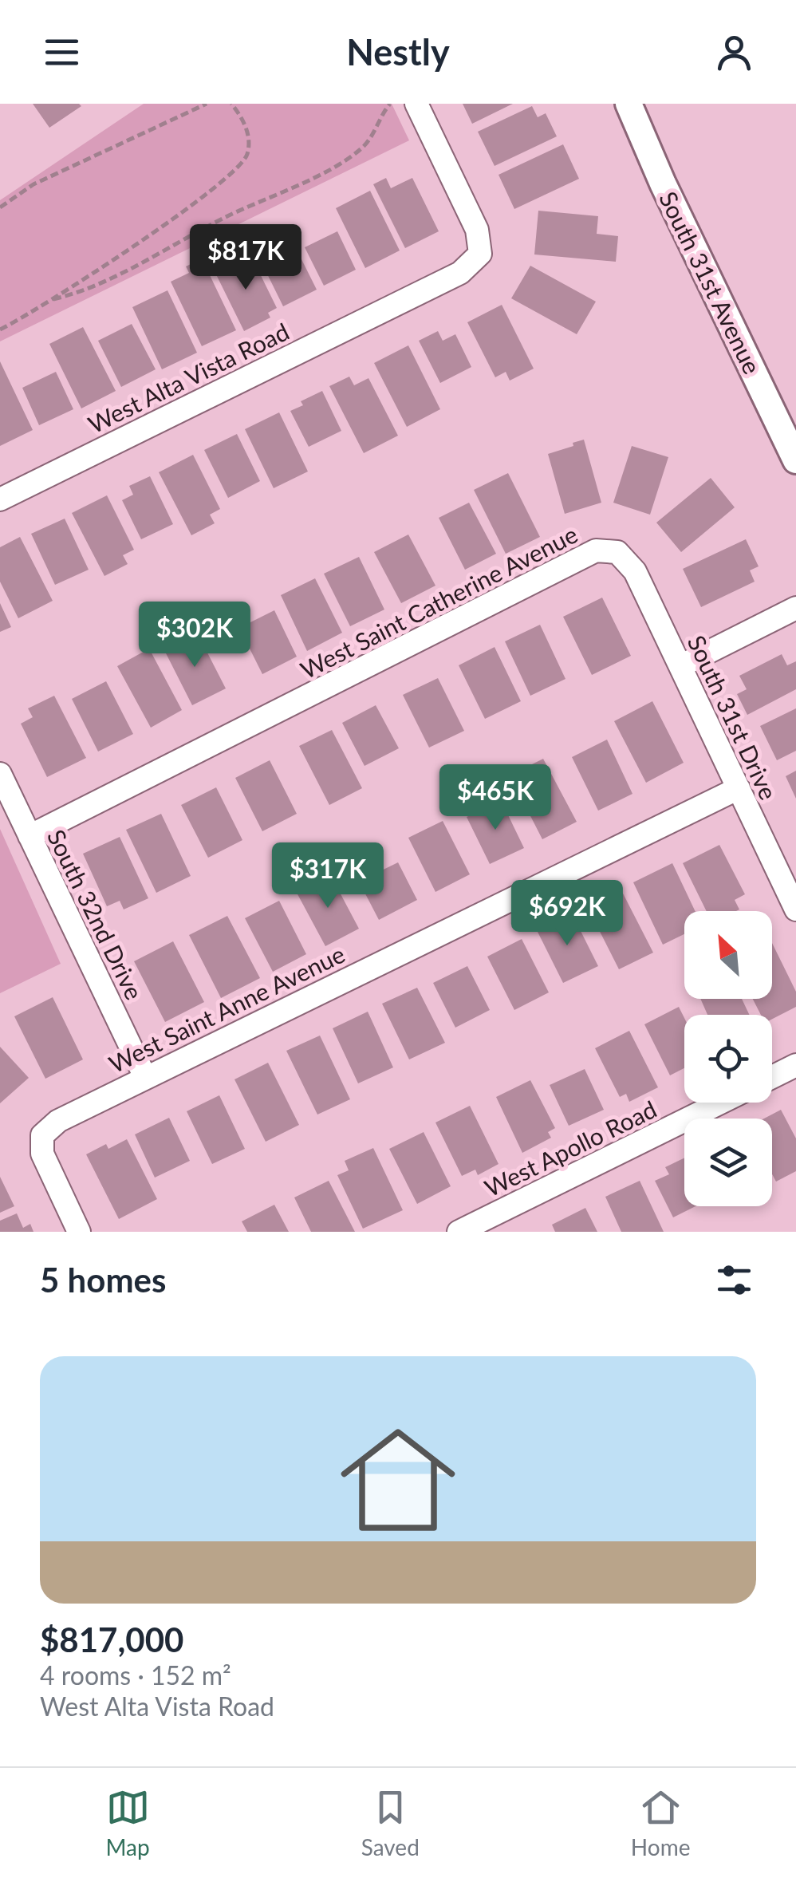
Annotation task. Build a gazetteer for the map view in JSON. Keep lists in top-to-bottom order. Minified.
{"streets":{"street":["South 31st Avenue","West Alta Vista Road","West Saint Catherine Avenue","South 31st Drive","South 32nd Drive","West Saint Anne Avenue","West Apollo Road"]},"crossings":[["West Saint Catherine Avenue","South 31st Drive"],["West Saint Catherine Avenue","South 32nd Drive"],["South 31st Drive","West Saint Anne Avenue"],["South 32nd Drive","West Saint Anne Avenue"]],"north":"top left","page":{"header":"Nestly","price":["$817K","$302K","$465K","$317K","$692K"],"heading":"5 homes","list":[{"name":"$817,000","note":"4 rooms · 152 m² · West Alta Vista Road"}],"tabs":["Map","Saved","Home"]}}
